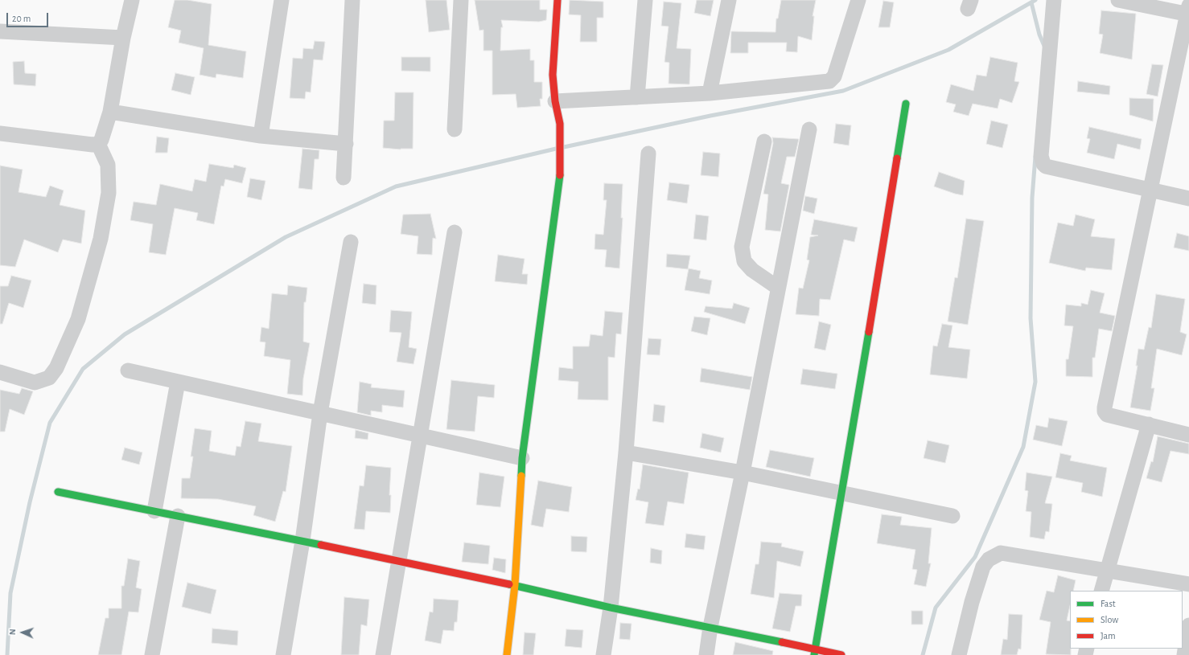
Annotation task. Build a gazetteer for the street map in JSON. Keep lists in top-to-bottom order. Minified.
{"legend":["Fast","Slow","Jam"],"scale_bar":"20 m","north":"left"}
